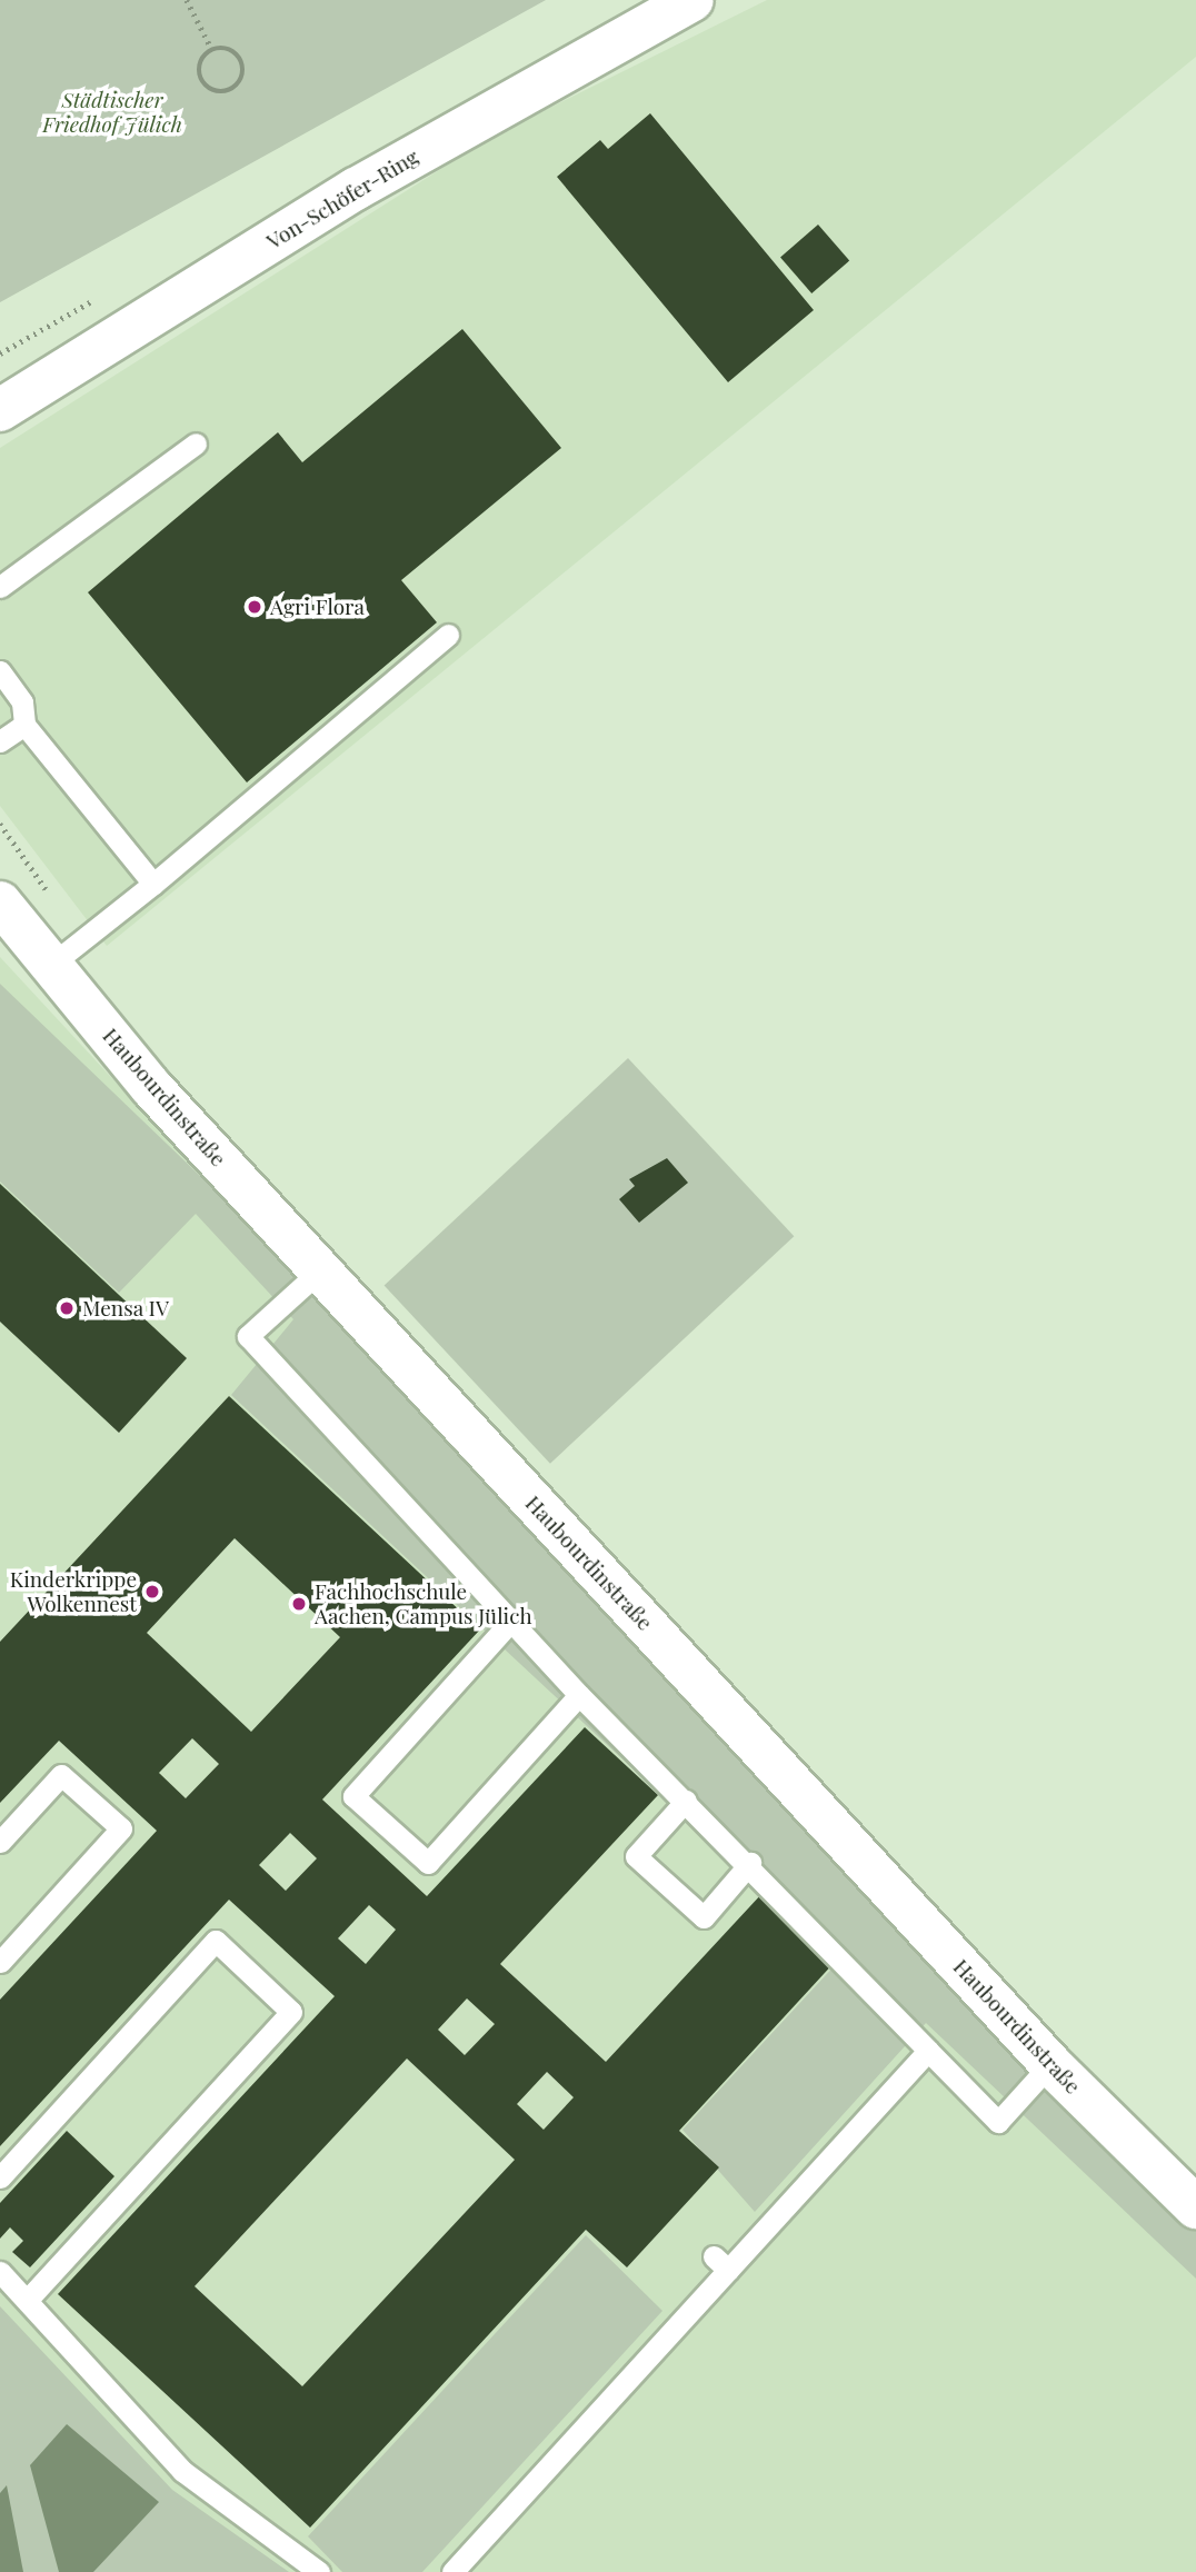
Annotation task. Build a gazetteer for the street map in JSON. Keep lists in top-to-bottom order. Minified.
{"streets":{"street":["Von-Schöfer-Ring","Haubourdinstraße"]},"parks":["Städtischer Friedhof Jülich"],"places":["Agri Flora","Mensa IV","Kinderkrippe Wolkennest","Fachhochschule Aachen, Campus Jülich"]}
